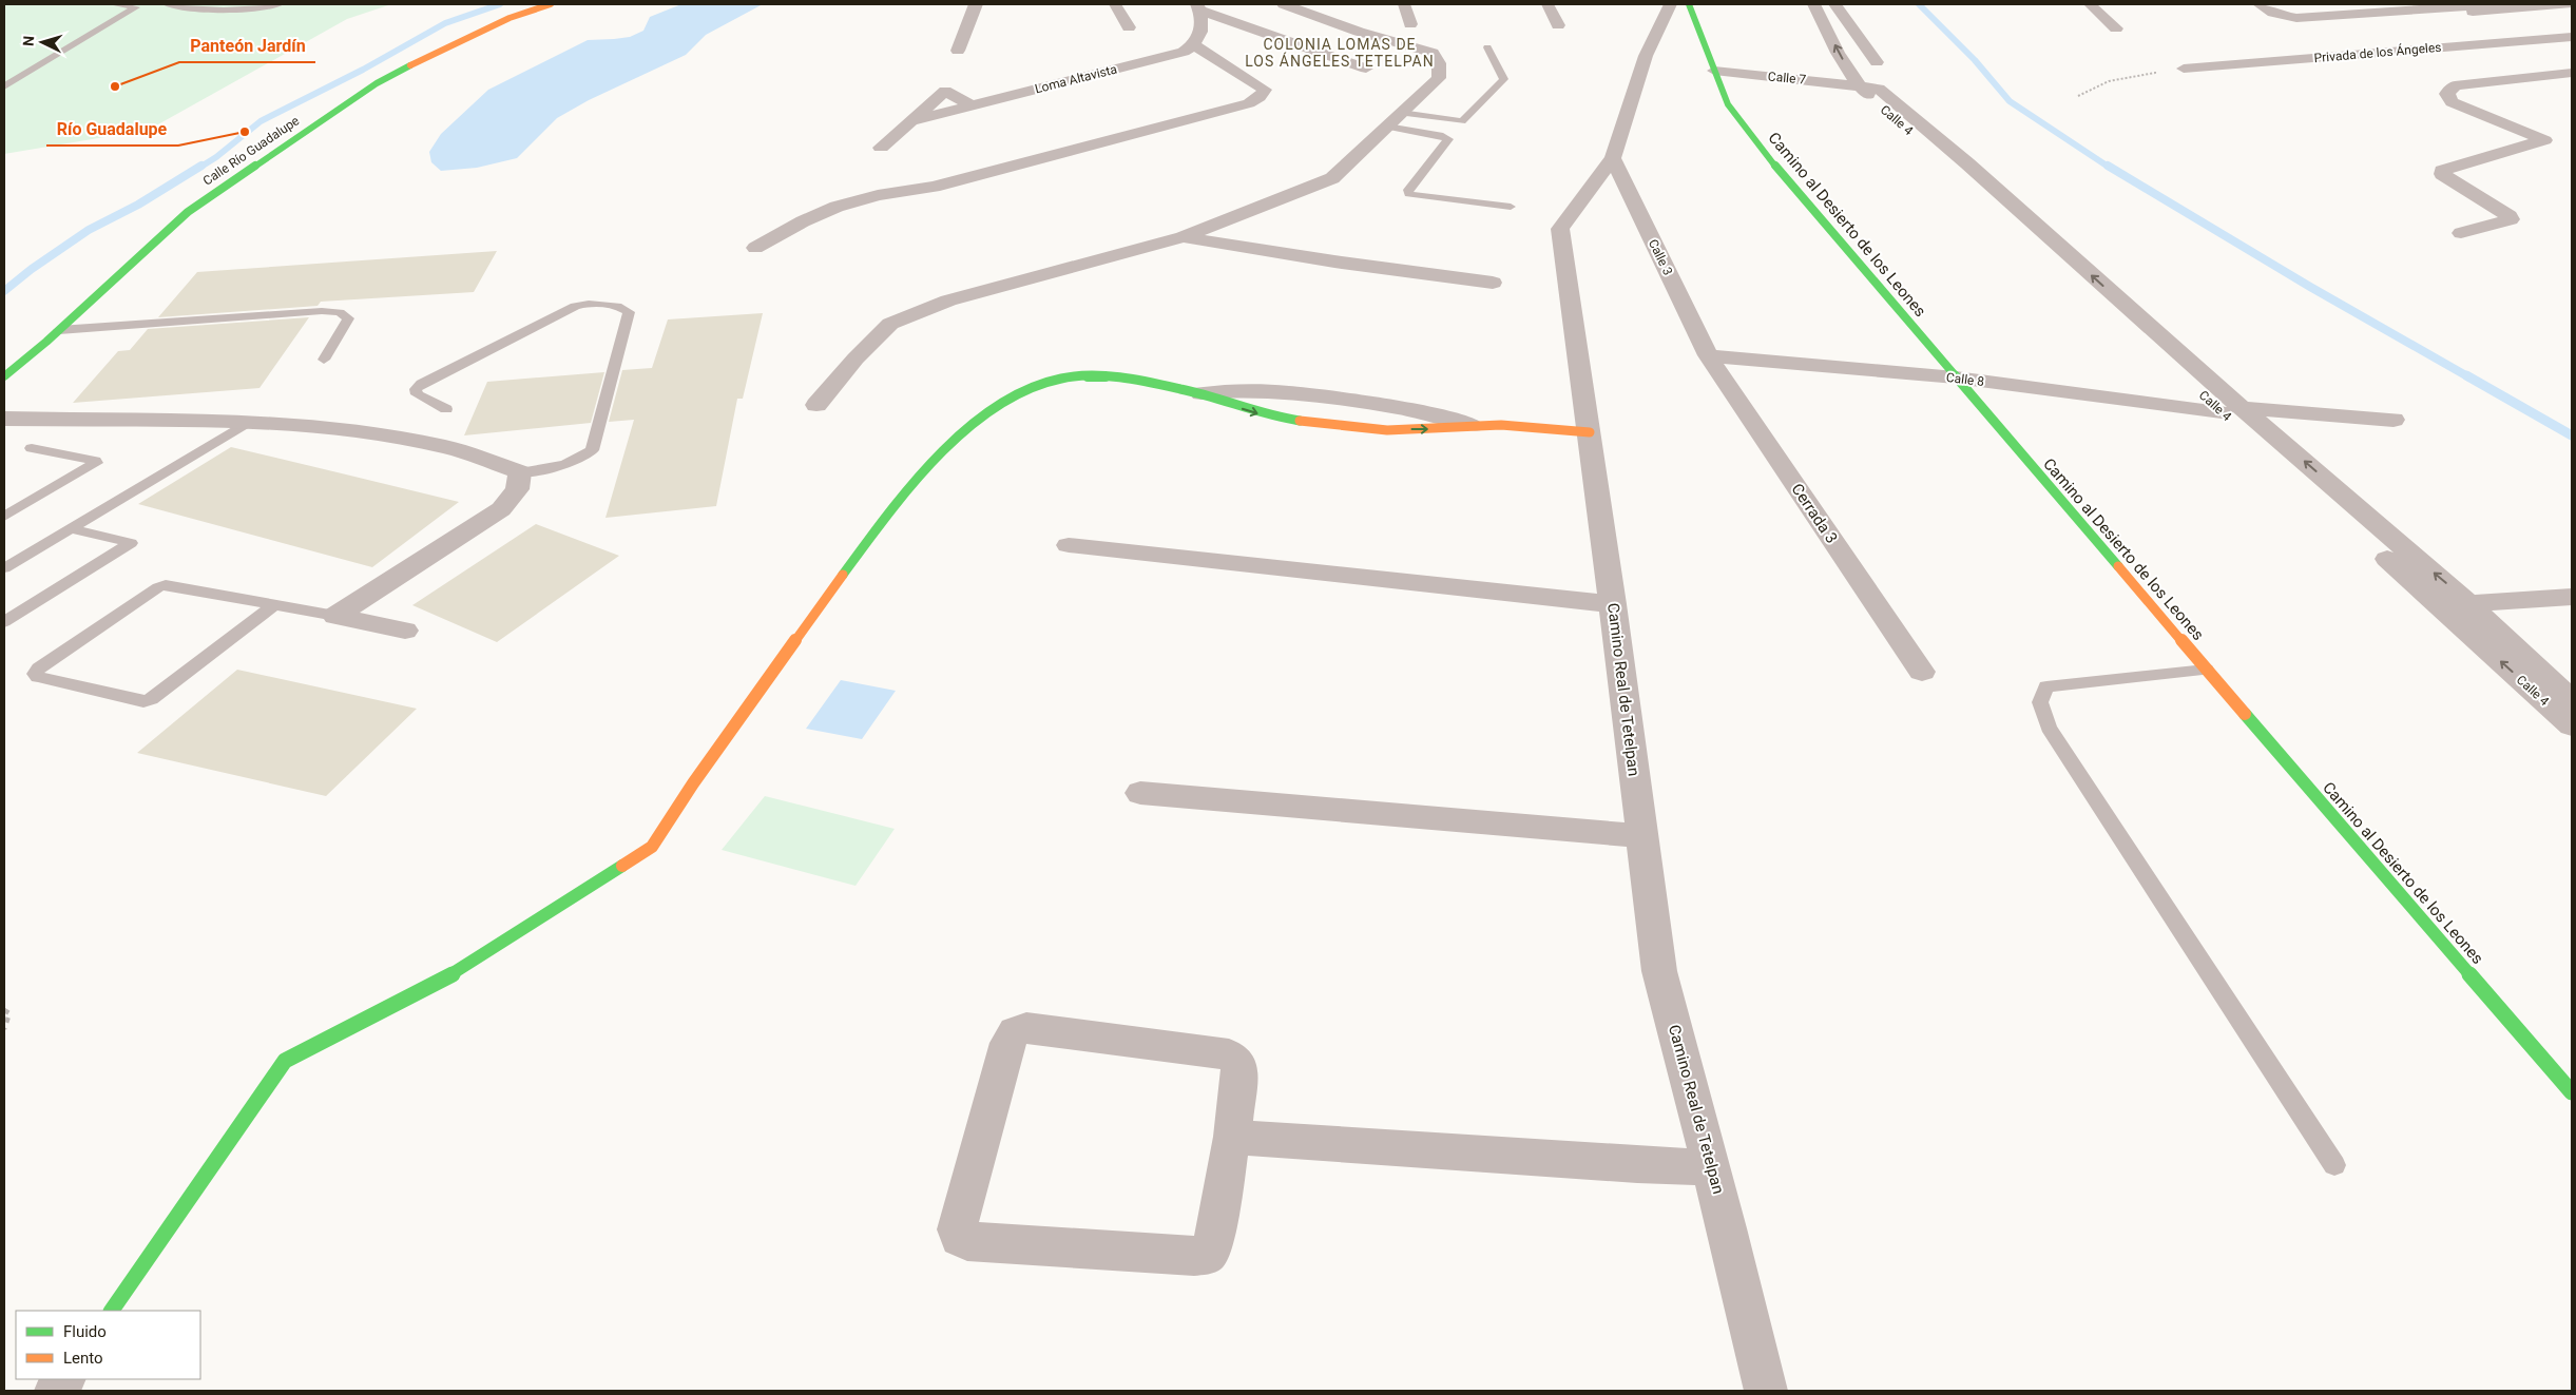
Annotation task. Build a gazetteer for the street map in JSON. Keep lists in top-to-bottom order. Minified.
{"streets":{"street":["Privada de los Ángeles","Calle 7","Loma Altavista","Calle 4","Calle Río Guadalupe","Camino al Desierto de los Leones","Calle 3","Calle 8","Cerrada 3","Camino Real de Tetelpan"]},"crossings":[["Calle 7","Calle 4"],["Calle 7","Camino al Desierto de los Leones"],["Calle 4","Calle 8"],["Camino al Desierto de los Leones","Calle 8"],["Calle 3","Calle 8"],["Calle 3","Cerrada 3"],["Calle 3","Camino Real de Tetelpan"],["Calle 8","Cerrada 3"]],"one_way":["Calle 4"],"districts":["COLONIA LOMAS DE LOS ÁNGELES TETELPAN"],"places":["Panteón Jardín","Río Guadalupe"],"legend":["Fluido","Lento"],"north":"left"}
